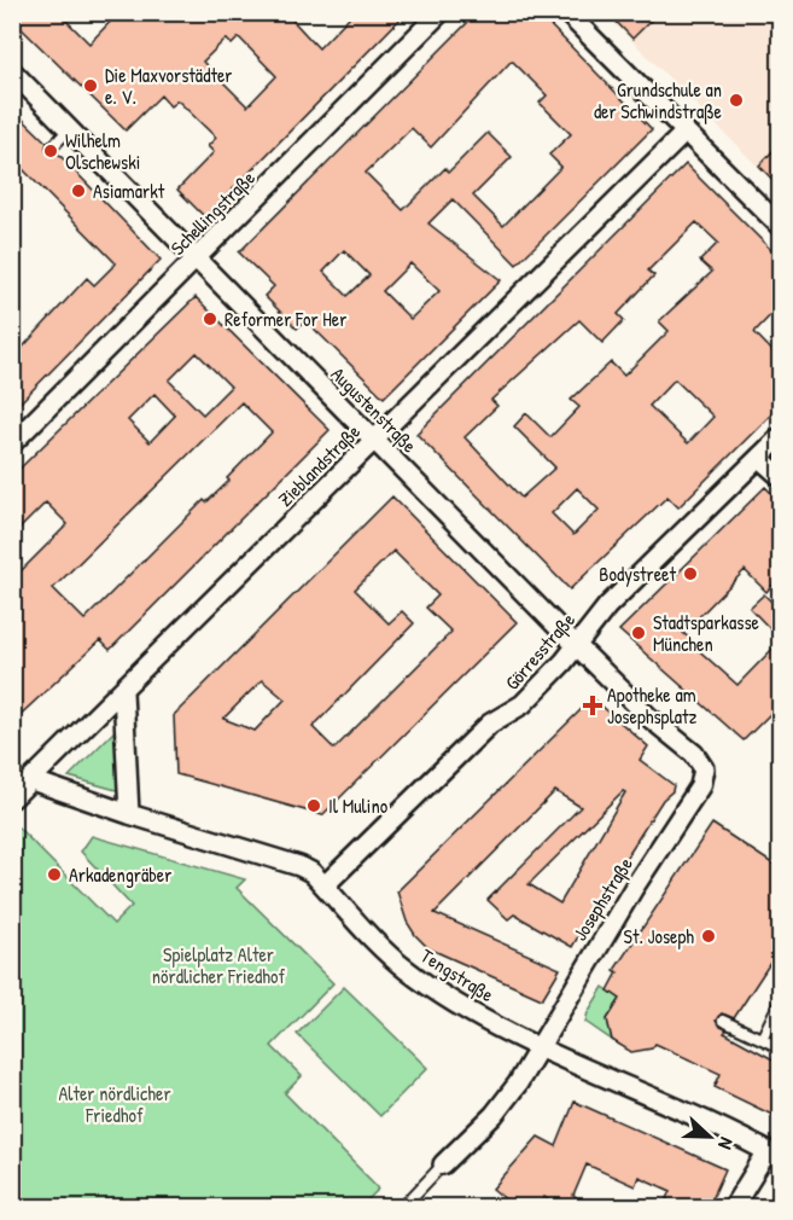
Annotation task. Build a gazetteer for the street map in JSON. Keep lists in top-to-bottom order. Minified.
{"streets":{"street":["Schellingstraße","Augustenstraße","Zieblandstraße","Görresstraße","Josephstraße","Tengstraße"]},"crossings":[["Schellingstraße","Augustenstraße"],["Augustenstraße","Zieblandstraße"],["Augustenstraße","Görresstraße"],["Augustenstraße","Josephstraße"],["Zieblandstraße","Tengstraße"],["Görresstraße","Tengstraße"],["Josephstraße","Tengstraße"]],"parks":["Spielplatz Alter nördlicher Friedhof","Alter nördlicher Friedhof"],"places":{"other":["Die Maxvorstädter e. V.","Grundschule an der Schwindstraße","Wilhelm Olschewski","Asiamarkt","Reformer For Her","Bodystreet","Stadtsparkasse München","Il Mulino","Arkadengräber","St. Joseph"],"health":["Apotheke am Josephsplatz"]},"north":"right"}
